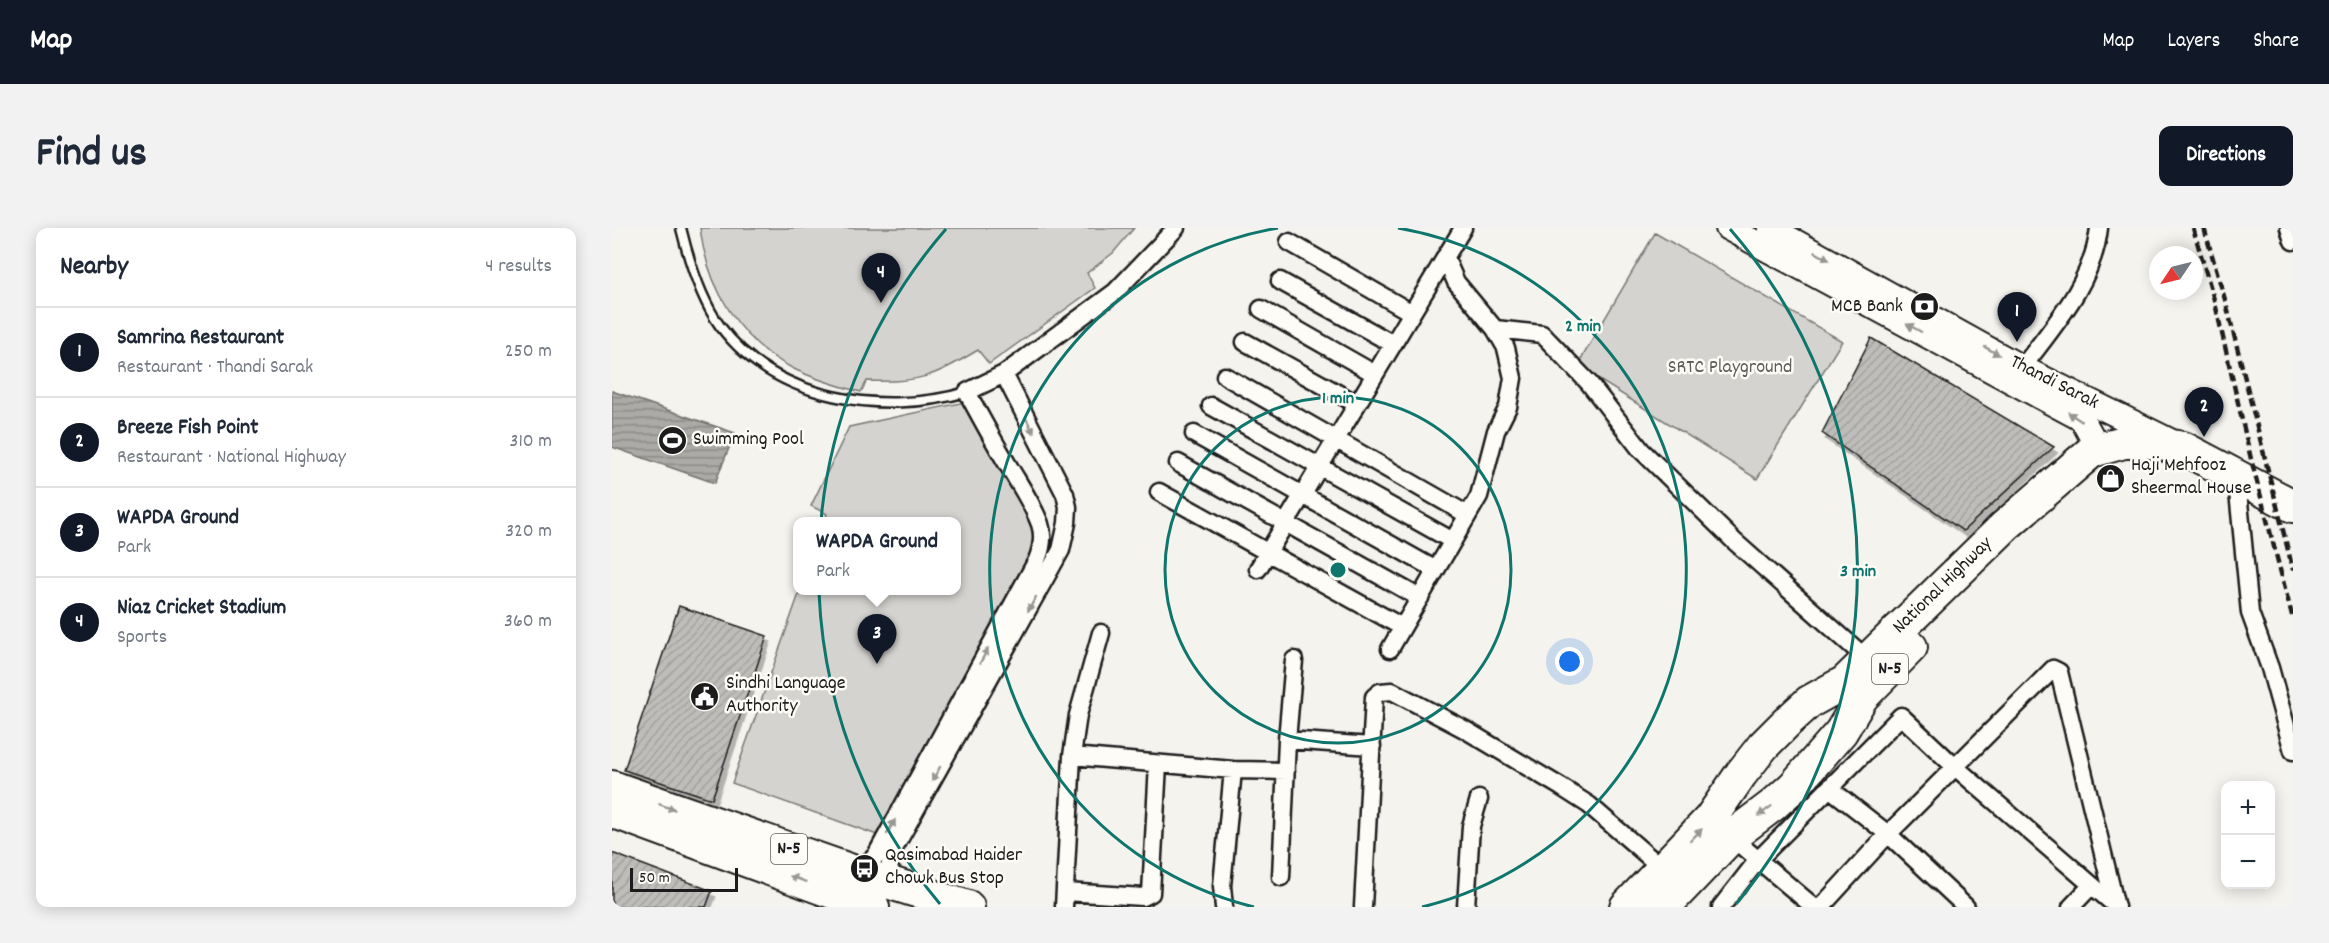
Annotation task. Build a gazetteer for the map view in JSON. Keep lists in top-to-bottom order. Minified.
{"streets":{"highway":["National Highway","N-5"],"main road":["Thandi Sarak"]},"crossings":[["Thandi Sarak","National Highway"]],"parks":["SRTC Playground"],"places":{"bank":["MCB Bank"],"sports":["Swimming Pool"],"shop":["Haji Mehfooz Sheermal House"],"public building":["Sindhi Language Authority"],"bus stop":["Qasimabad Haider Chowk Bus Stop"]},"scale_bar":"50 m","north":"bottom left","page":{"header":"Map","nav":["Map","Layers","Share"],"title":"Find us","buttons":"Directions","heading":["Nearby","4 results"],"pins":["4","1","2","3"],"list":[{"mark":"1","name":"Samrina Restaurant","note":"Restaurant · Thandi Sarak","value":"250 m"},{"mark":"2","name":"Breeze Fish Point","note":"Restaurant · National Highway","value":"310 m"},{"mark":"3","name":"WAPDA Ground","note":"Park","value":"320 m"},{"mark":"4","name":"Niaz Cricket Stadium","note":"Sports","value":"360 m"}],"popup":["WAPDA Ground","Park"],"map_buttons":["+","−"],"scale":"50 m"},"rings":["2 min","1 min","3 min"]}
